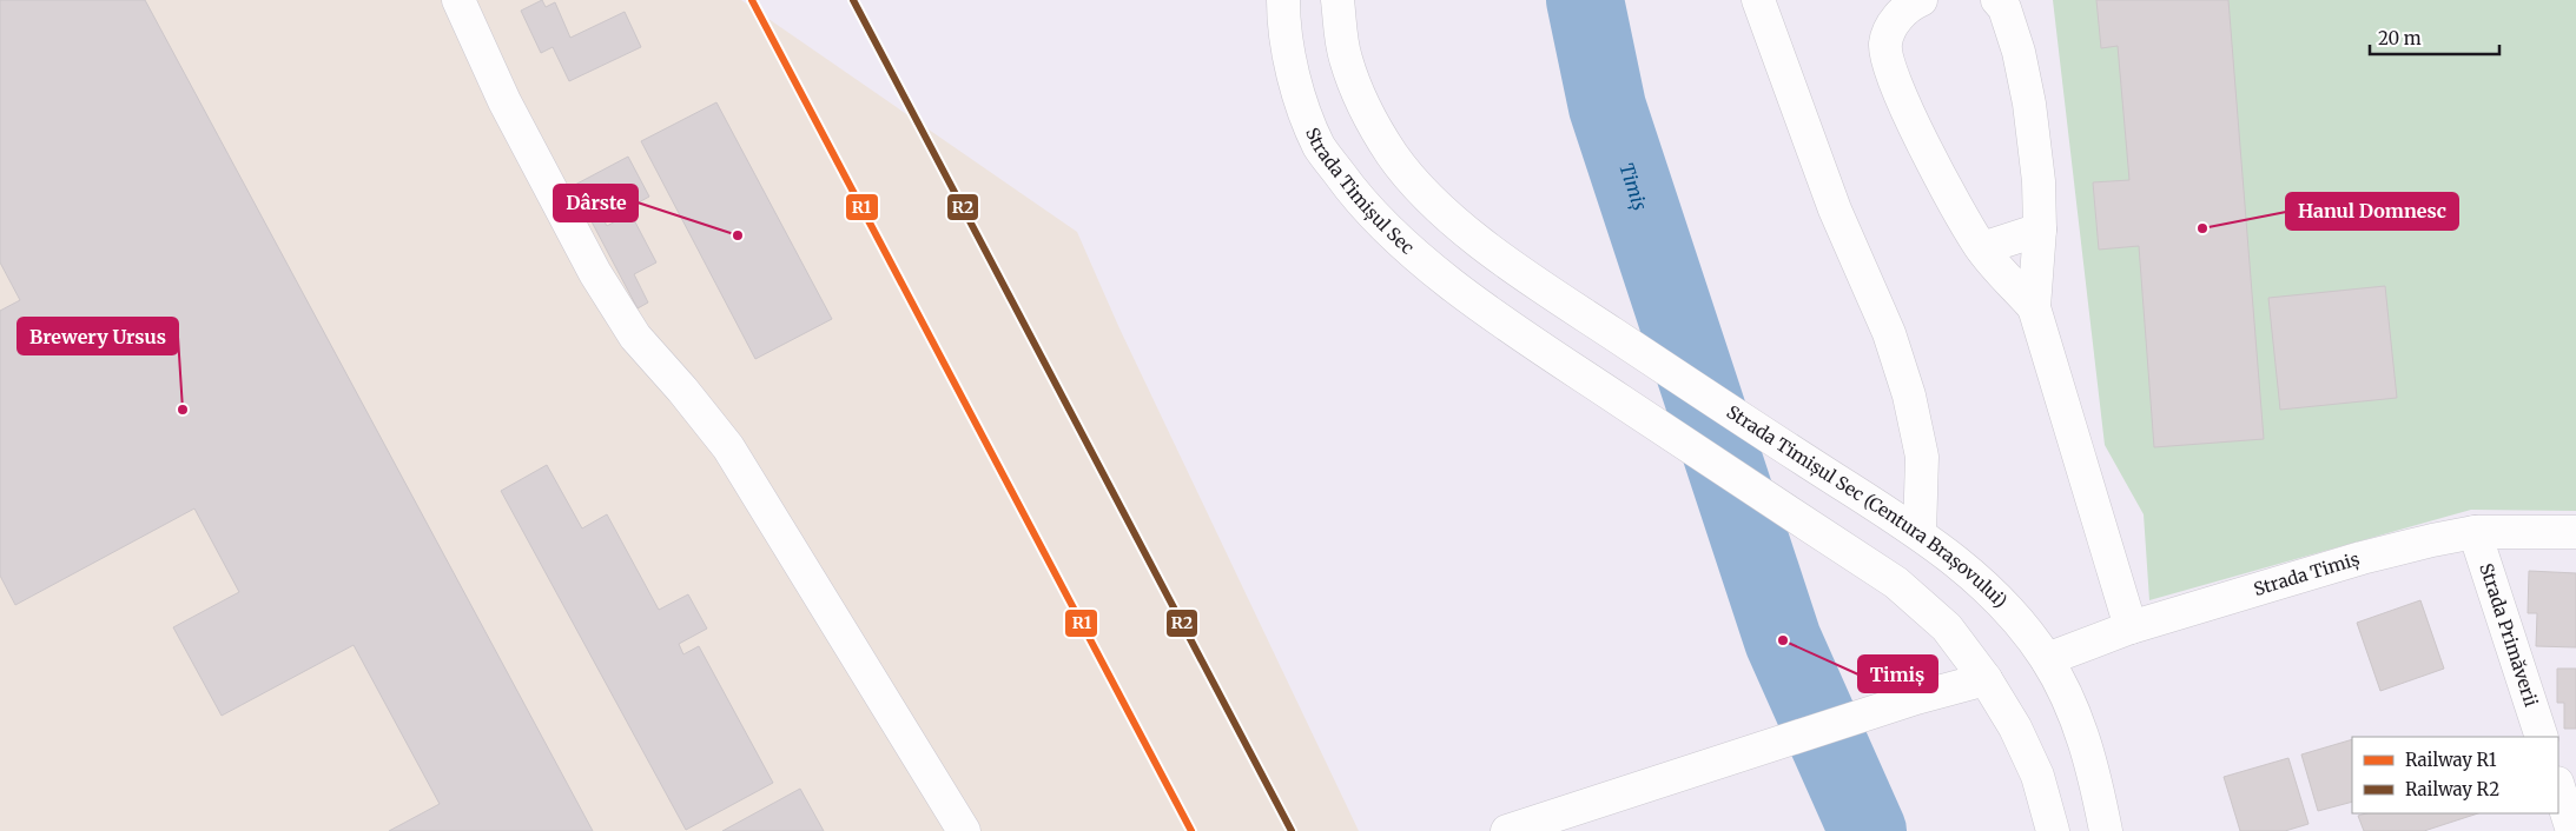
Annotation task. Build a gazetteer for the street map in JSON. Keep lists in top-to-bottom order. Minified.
{"streets":{"main road":["Strada Timișul Sec","Strada Timișul Sec (Centura Brașovului)","Strada Timiș","Strada Primăverii"]},"crossings":[["Strada Timișul Sec (Centura Brașovului)","Strada Timiș"],["Strada Timiș","Strada Primăverii"]],"water":["Timiș"],"places":["Hanul Domnesc","Dârste","Brewery Ursus","Timiș"],"lines":["rail line R1","rail line R2"],"legend":["Railway R1","Railway R2"],"scale_bar":"20 m"}
